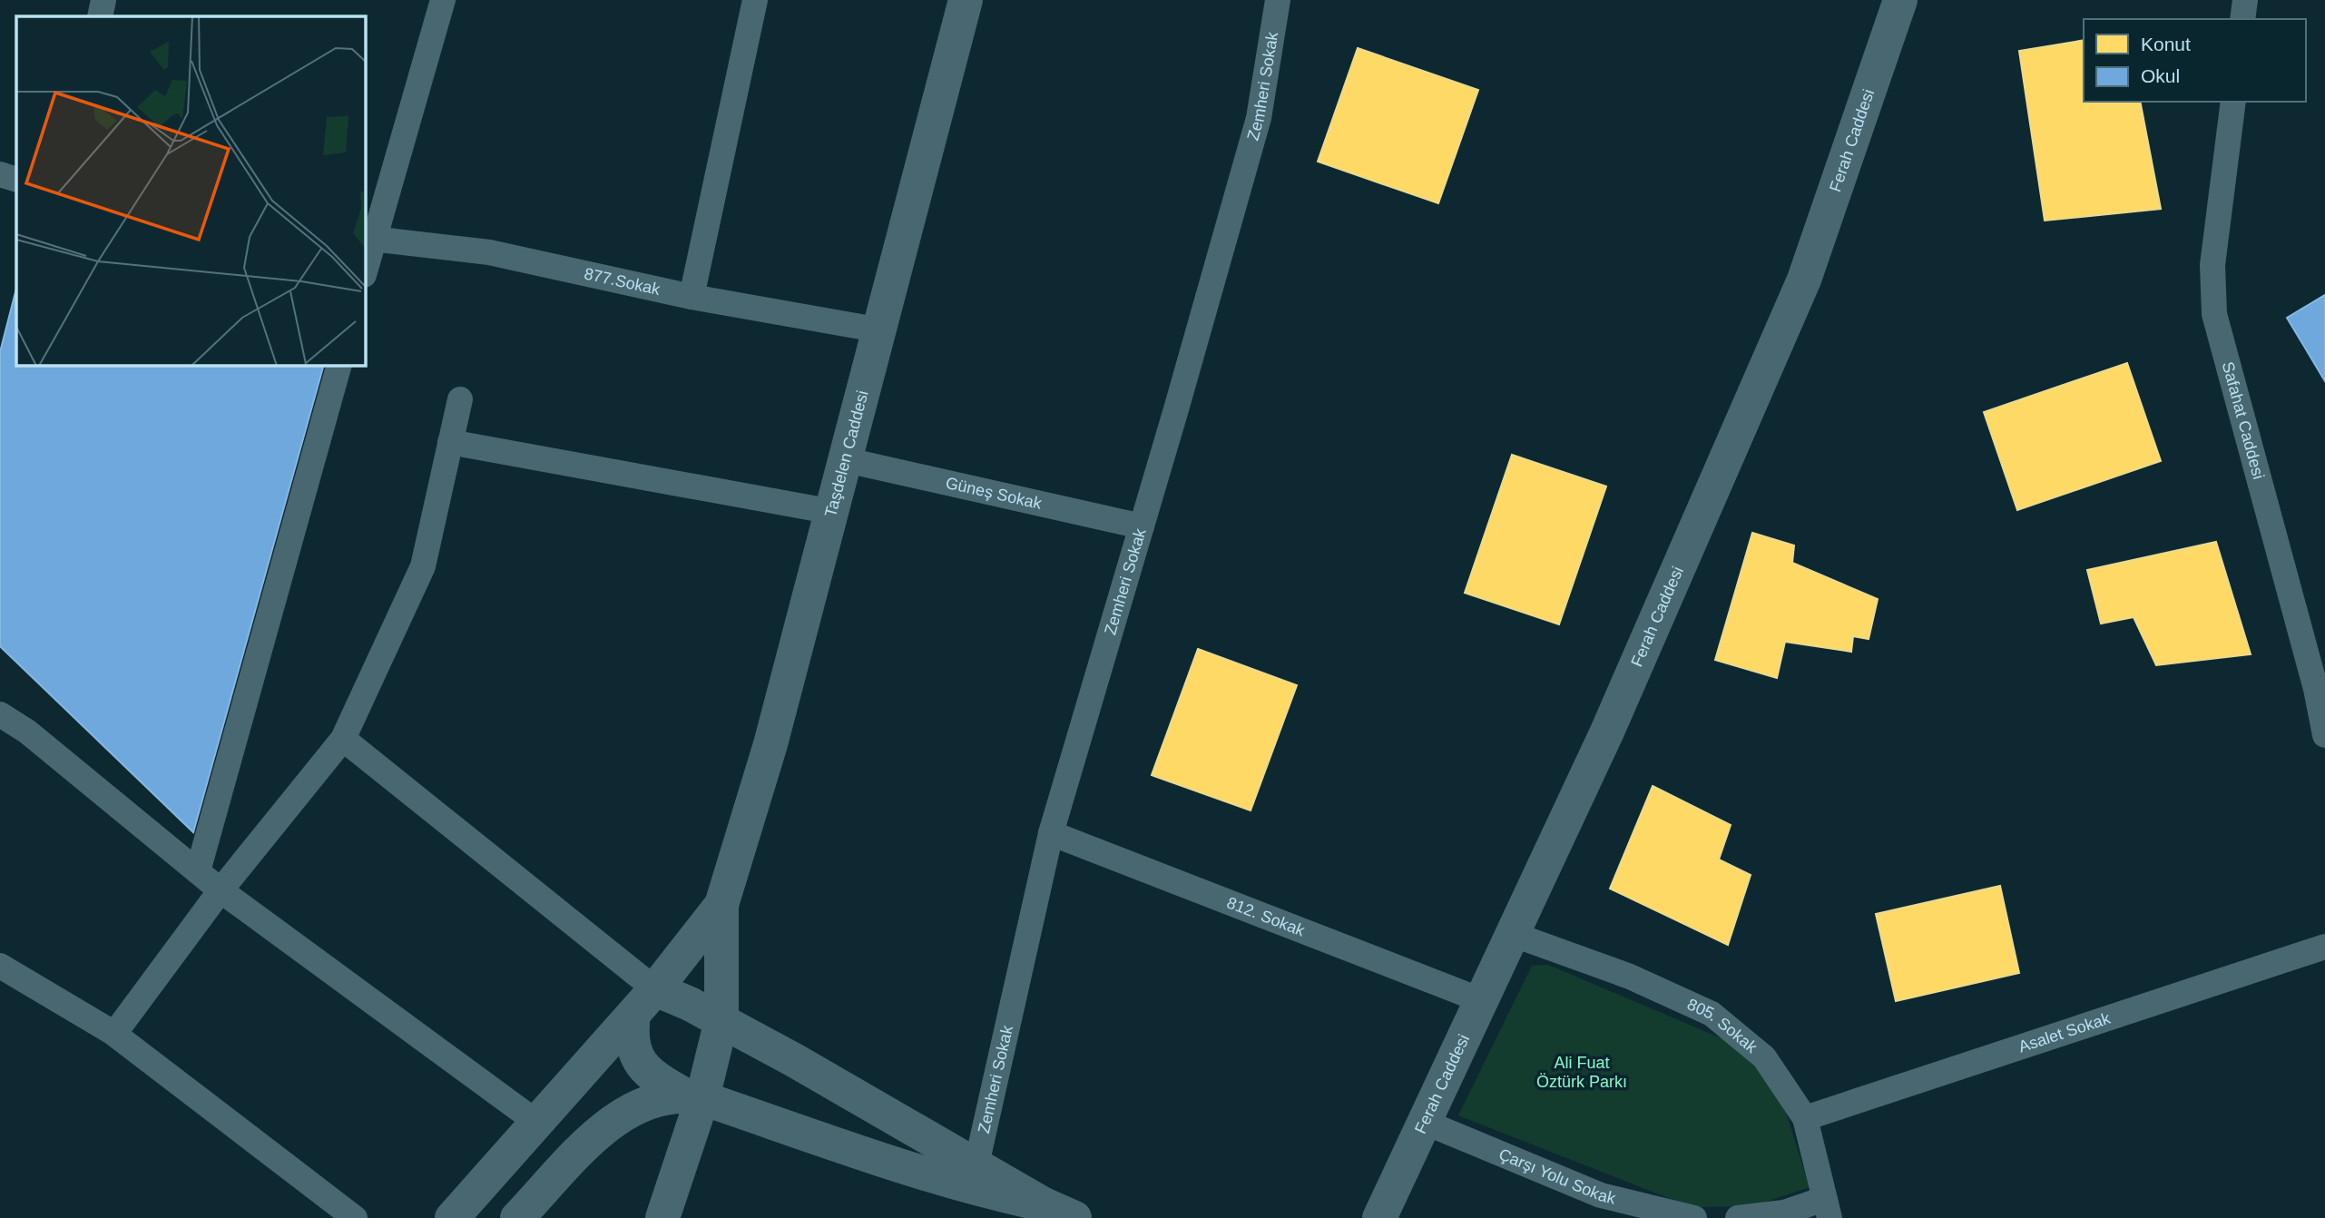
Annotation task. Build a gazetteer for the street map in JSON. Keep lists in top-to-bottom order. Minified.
{"streets":{"main road":["Ferah Caddesi","Taşdelen Caddesi"],"street":["Zemheri Sokak","877.Sokak","Safahat Caddesi","Güneş Sokak","812. Sokak","805. Sokak","Asalet Sokak","Çarşı Yolu Sokak"]},"crossings":[["Zemheri Sokak","Güneş Sokak"],["Zemheri Sokak","812. Sokak"],["Ferah Caddesi","812. Sokak"],["Ferah Caddesi","805. Sokak"],["Ferah Caddesi","Çarşı Yolu Sokak"],["877.Sokak","Taşdelen Caddesi"],["Taşdelen Caddesi","Güneş Sokak"],["805. Sokak","Asalet Sokak"]],"parks":["Ali Fuat Öztürk Parkı"],"legend":["Konut","Okul"]}
